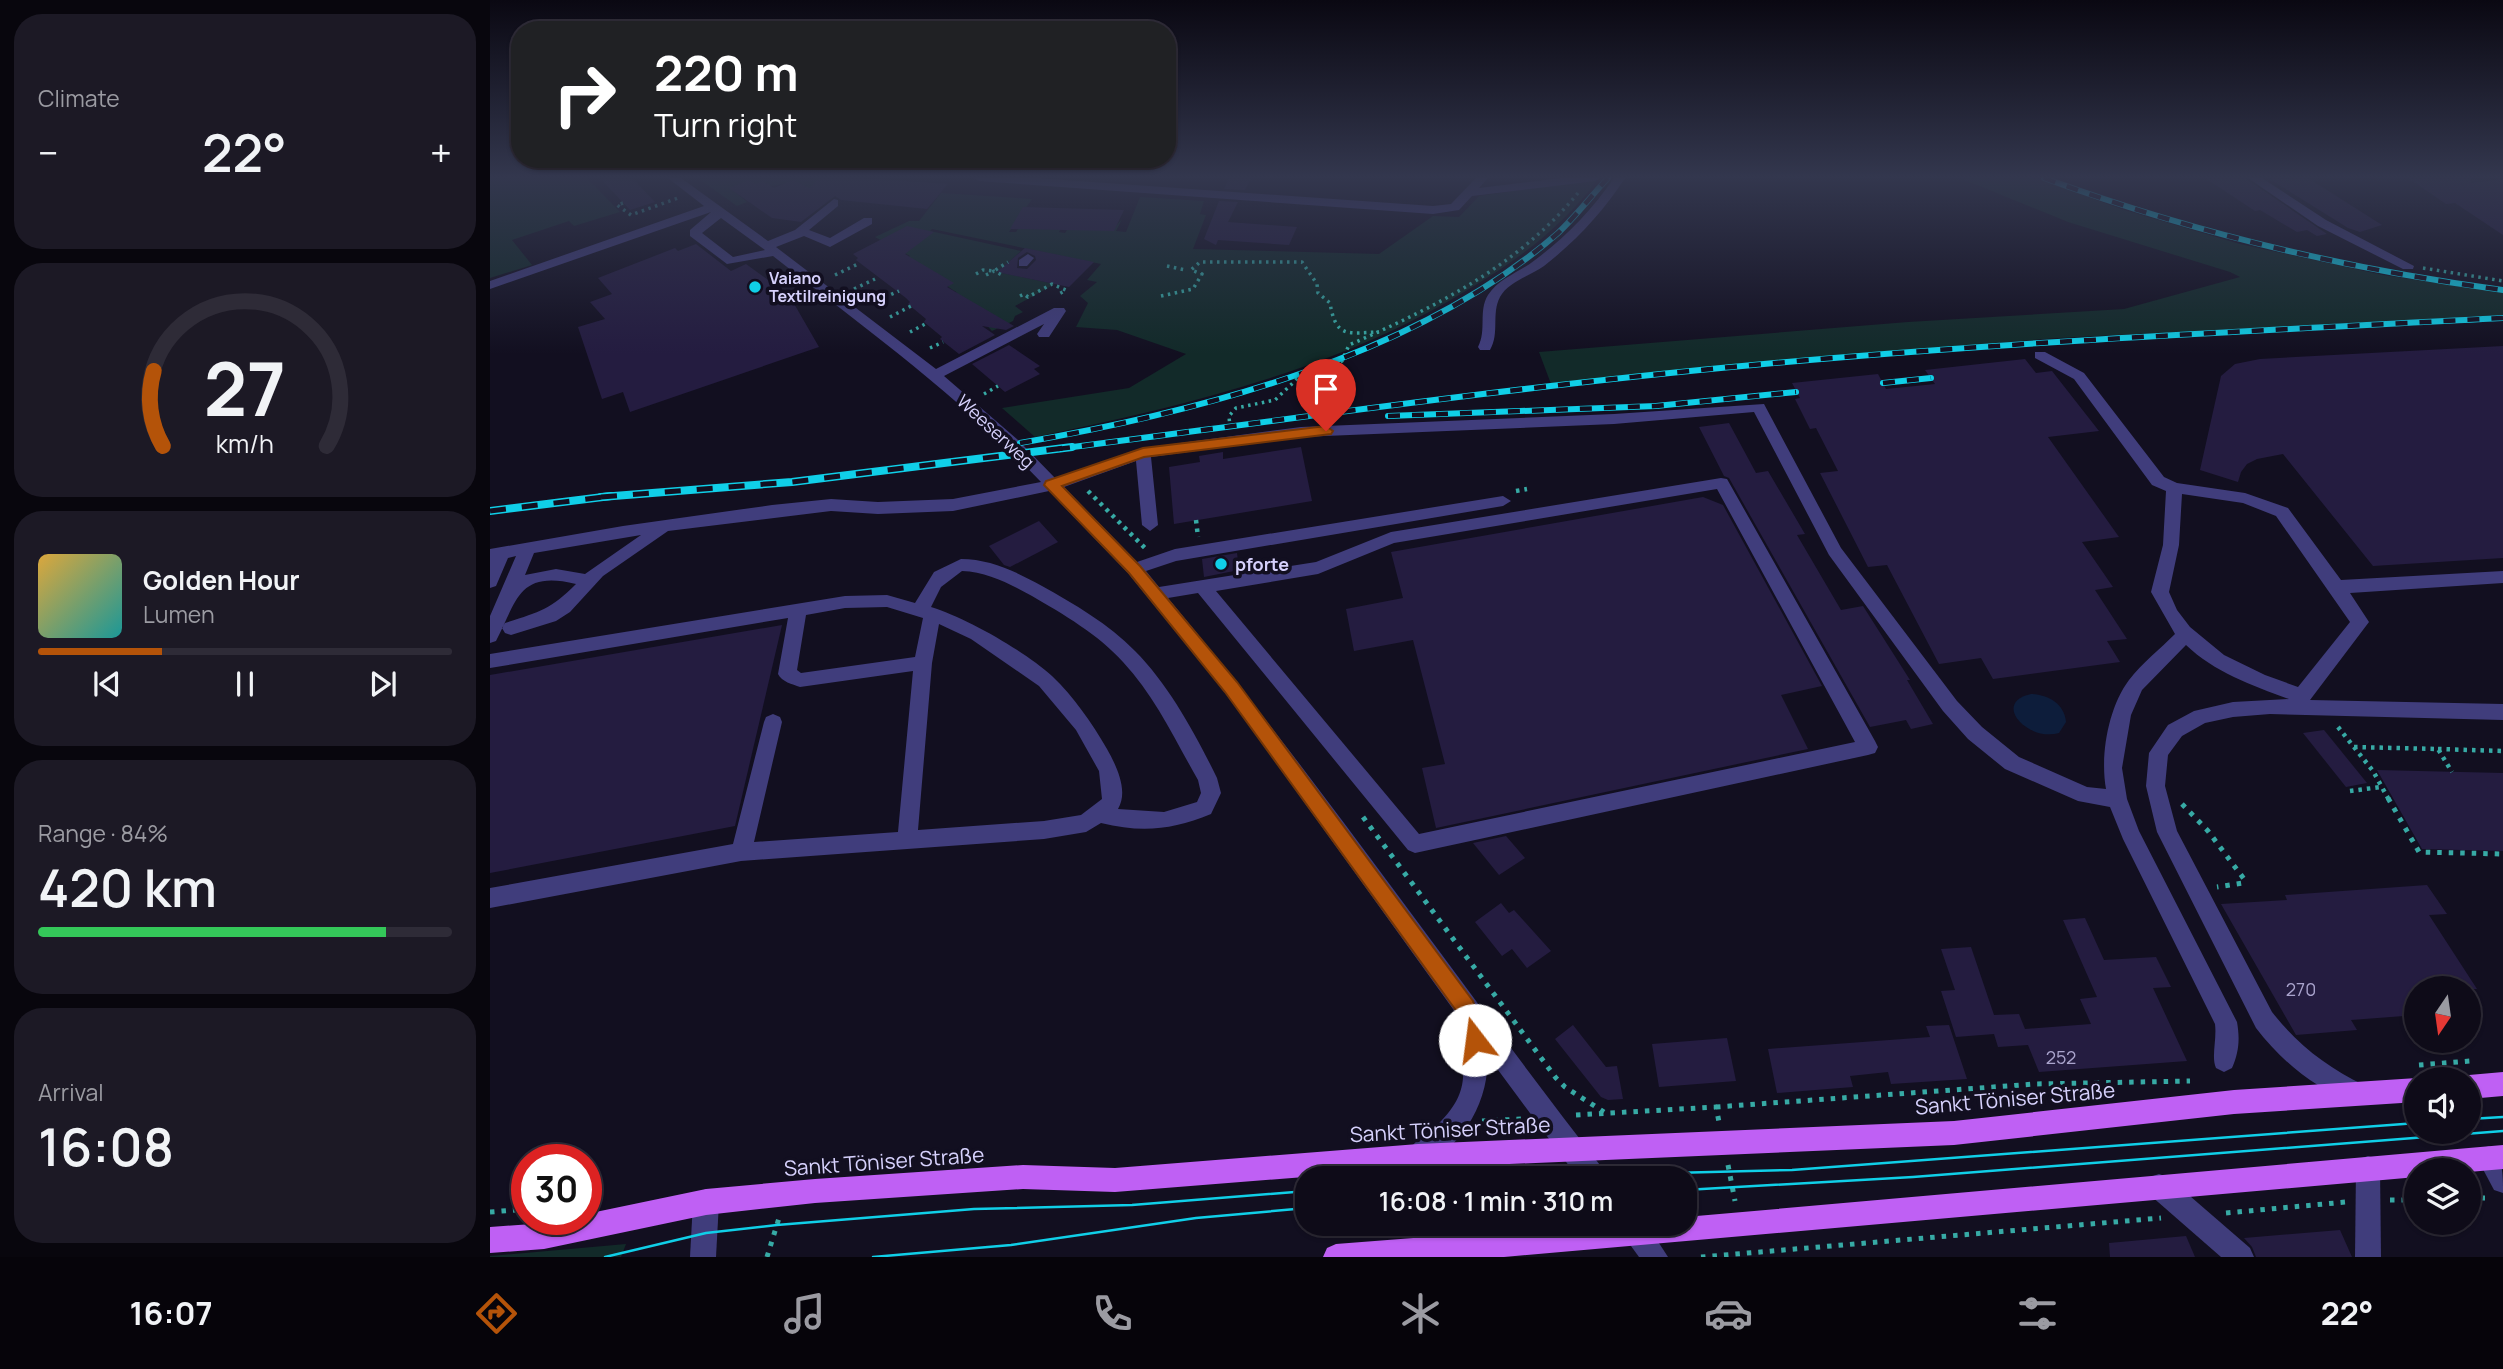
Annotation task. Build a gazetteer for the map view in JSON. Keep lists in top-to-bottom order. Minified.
{"streets":{"main road":["Sankt Töniser Straße"],"street":["Weeserweg"]},"crossings":[["Weeserweg","Sankt Töniser Straße"]],"places":["Vaiano Textilreinigung","pforte"],"house_numbers":["270","252"],"north":"bottom","page":{"tile":["Climate",["Range · 84%","420 km"],["Arrival","16:08"]],"turn":["220 m","Turn right"],"heat":["−","22°","+"],"song":["Golden Hour","Lumen"],"limit":"30","trip":"16:08 · 1 min · 310 m","tabs":["16:07","22°"],"gauge":["27","km/h"]}}
